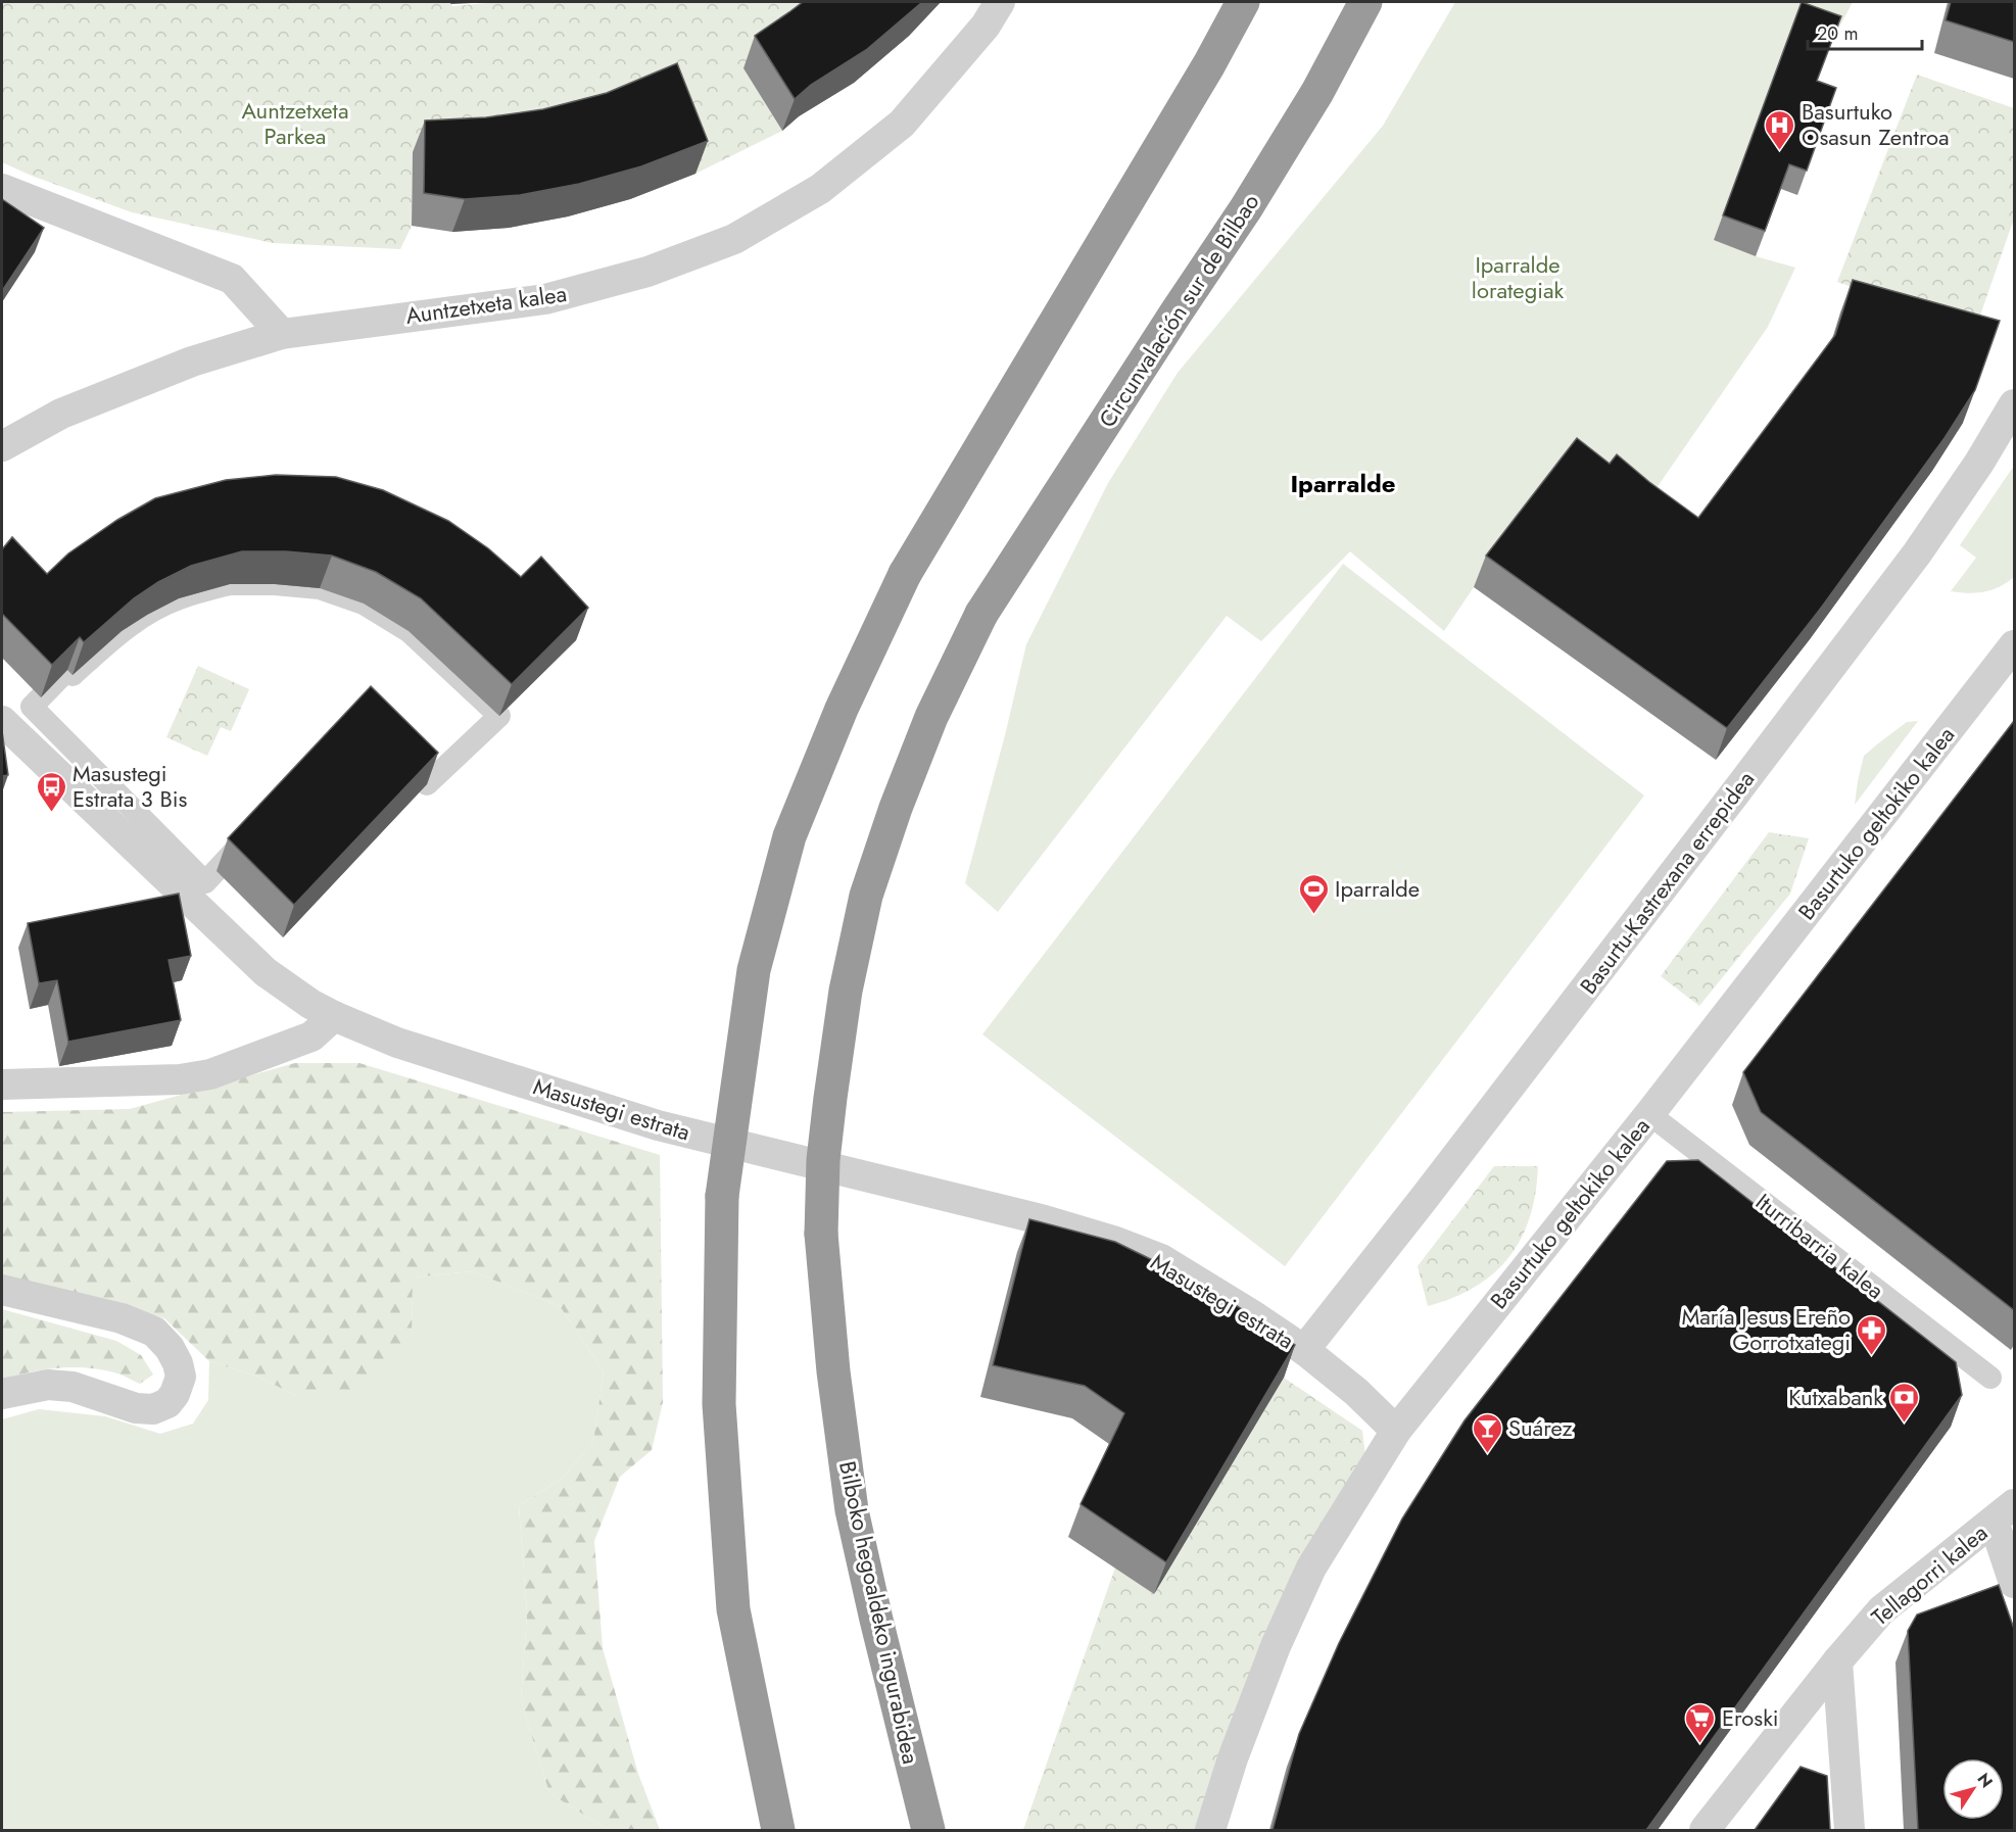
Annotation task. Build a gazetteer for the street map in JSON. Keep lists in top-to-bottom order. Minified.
{"streets":{"highway":["Circunvalación sur de Bilbao","Bilboko hegoaldeko ingurabidea"],"street":["Auntzetxeta kalea","Basurtuko geltokiko kalea","Basurtu-Kastrexana errepidea","Masustegi estrata","Iturribarria kalea","Tellagorri kalea"]},"crossings":[["Circunvalación sur de Bilbao","Bilboko hegoaldeko ingurabidea"],["Basurtuko geltokiko kalea","Masustegi estrata"],["Basurtuko geltokiko kalea","Iturribarria kalea"],["Basurtu-Kastrexana errepidea","Masustegi estrata"]],"districts":["Iparralde"],"parks":["Auntzetxeta Parkea","Iparralde lorategiak"],"places":{"hospital":["Basurtuko Osasun Zentroa"],"bus stop":["Masustegi Estrata 3 Bis"],"sports":["Iparralde"],"pharmacy":["María Jesus Ereño Gorrotxategi"],"bank":["Kutxabank"],"bar":["Suárez"],"supermarket":["Eroski"]},"scale_bar":"20 m","north":"top right"}
